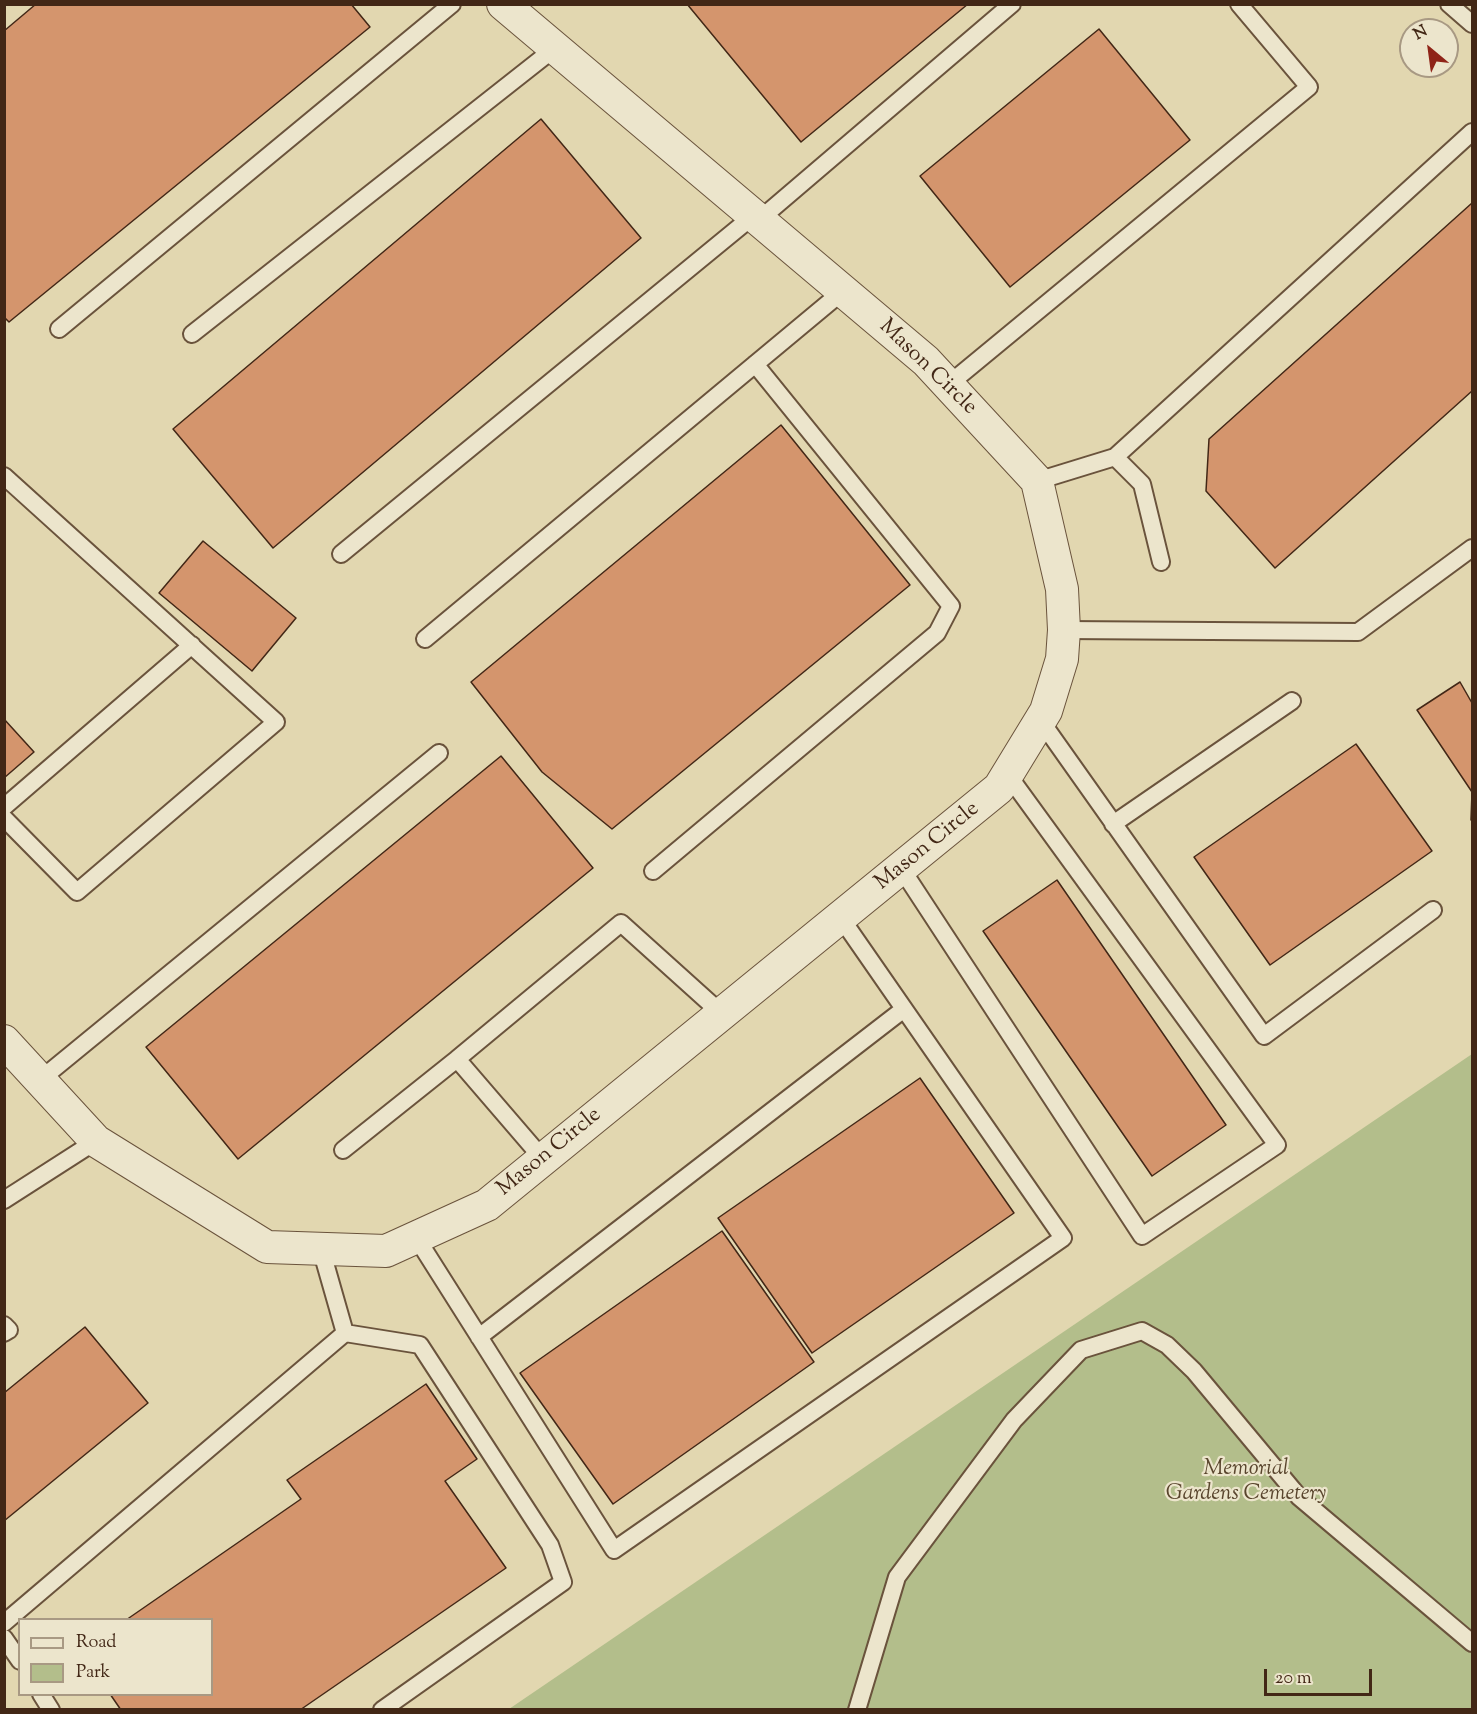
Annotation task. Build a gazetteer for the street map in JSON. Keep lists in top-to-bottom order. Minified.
{"streets":{"street":["Mason Circle"]},"parks":["Memorial Gardens Cemetery"],"legend":["Road","Park"],"scale_bar":"20 m","north":"top left"}
